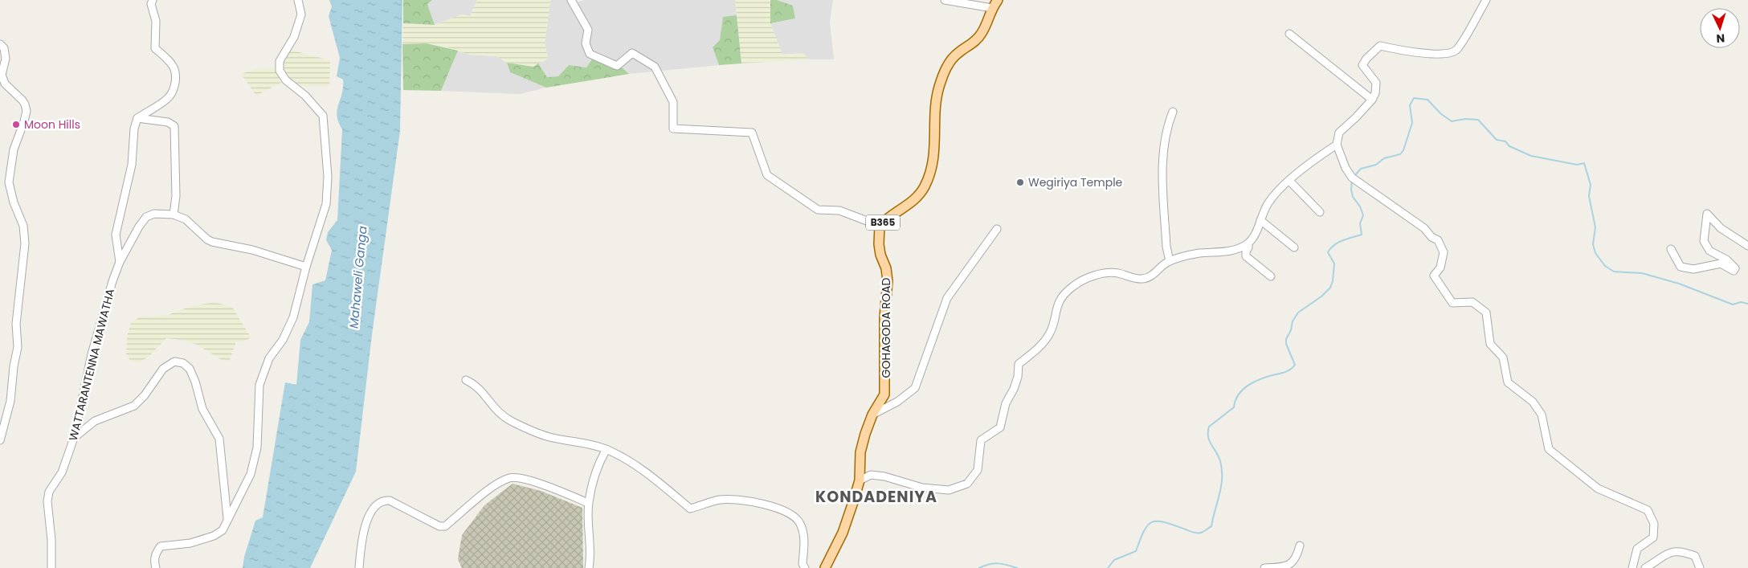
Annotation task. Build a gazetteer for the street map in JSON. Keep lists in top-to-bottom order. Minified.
{"streets":{"main road":["B365","GOHAGODA ROAD"],"street":["WATTARANTENNA MAWATHA"]},"crossings":[["B365","GOHAGODA ROAD"]],"districts":["KONDADENIYA"],"water":["Mahaweli Ganga"],"places":["Moon Hills","Wegiriya Temple"],"north":"bottom"}
